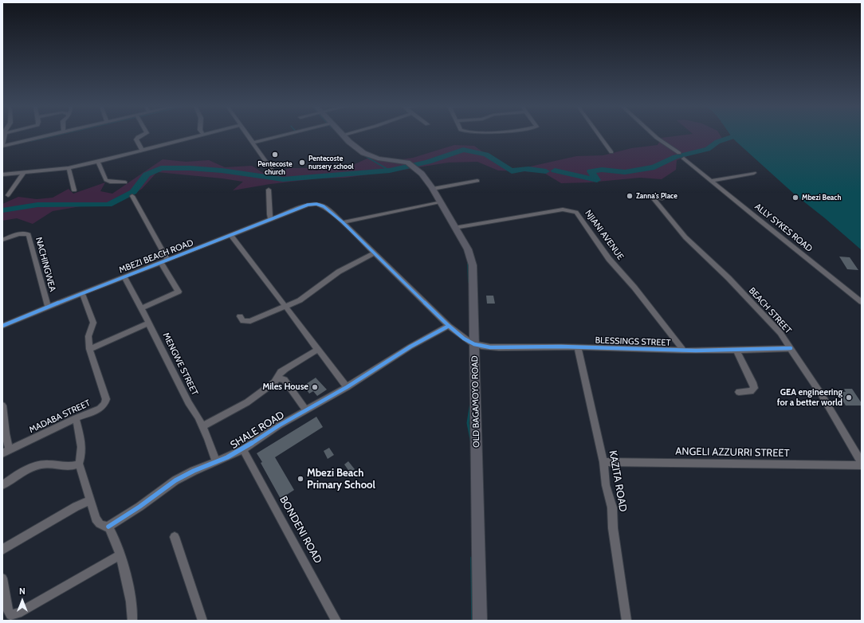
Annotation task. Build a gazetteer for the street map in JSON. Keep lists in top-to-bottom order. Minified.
{"streets":{"main road":["OLD BAGAMOYO ROAD"],"street":["ALLY SYKES ROAD","NJIANI AVENUE","MBEZI BEACH ROAD","NACHINGWEA","BEACH STREET","BLESSINGS STREET","MENGWE STREET","MADABA STREET","SHALE ROAD","ANGELI AZZURRI STREET","KAZITA ROAD","BONDENI ROAD"]},"crossings":[["NJIANI AVENUE","BLESSINGS STREET"],["NJIANI AVENUE","OLD BAGAMOYO ROAD"],["MBEZI BEACH ROAD","NACHINGWEA"],["MBEZI BEACH ROAD","MENGWE STREET"],["MBEZI BEACH ROAD","MADABA STREET"],["BEACH STREET","BLESSINGS STREET"],["BLESSINGS STREET","OLD BAGAMOYO ROAD"],["BLESSINGS STREET","KAZITA ROAD"],["MENGWE STREET","SHALE ROAD"],["SHALE ROAD","BONDENI ROAD"],["ANGELI AZZURRI STREET","KAZITA ROAD"]],"places":["Pentecoste church","Pentecoste nursery school","Zanna's Place","Mbezi Beach","Miles House","GEA engineering for a better world","Mbezi Beach Primary School"],"north":"top"}
